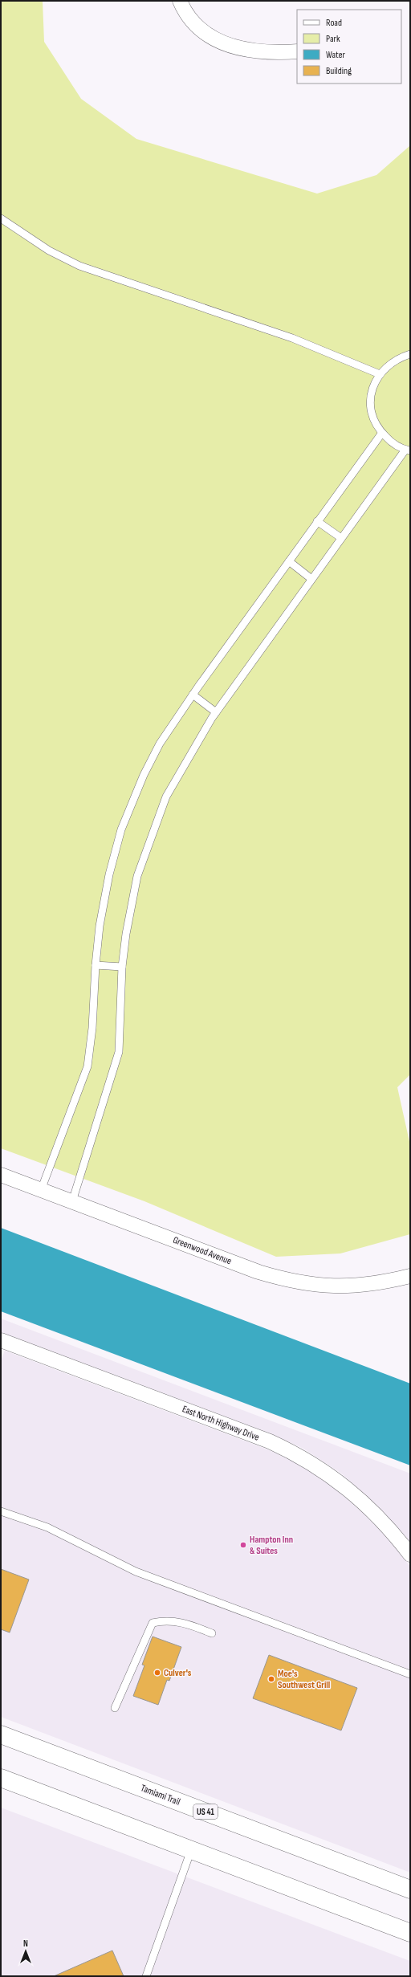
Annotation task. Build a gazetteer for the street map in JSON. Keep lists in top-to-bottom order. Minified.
{"streets":{"main road":["Tamiami Trail","US 41"],"street":["Greenwood Avenue","East North Highway Drive"]},"places":["Hampton Inn & Suites","Culver's","Moe's Southwest Grill"],"legend":["Road","Park","Water","Building"],"north":"top"}
